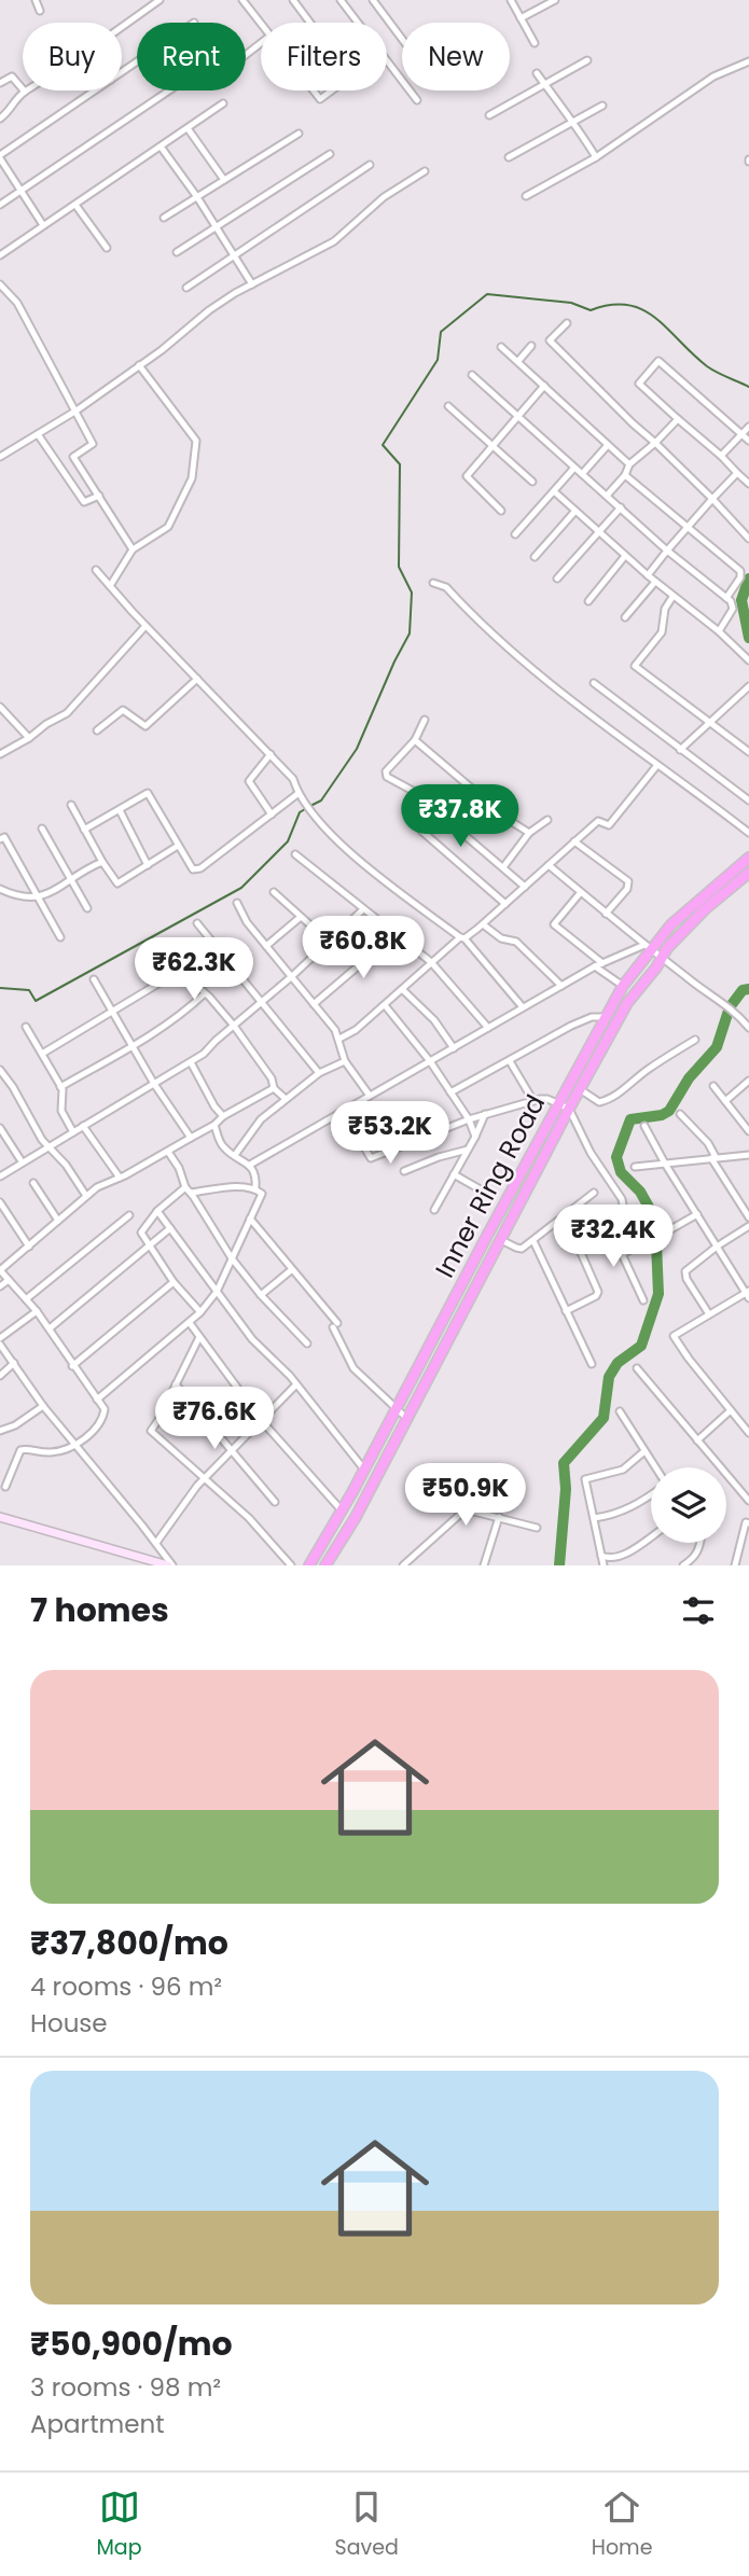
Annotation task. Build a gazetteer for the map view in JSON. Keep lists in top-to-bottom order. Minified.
{"streets":{"highway":["Inner Ring Road"]},"page":{"chip":["Buy","Rent","Filters","New"],"price":["₹37.8K","₹60.8K","₹62.3K","₹53.2K","₹32.4K","₹76.6K","₹50.9K"],"heading":"7 homes","list":[{"name":"₹37,800/mo","note":"4 rooms · 96 m² · House"},{"name":"₹50,900/mo","note":"3 rooms · 98 m² · Apartment"}],"tabs":["Map","Saved","Home"]}}
